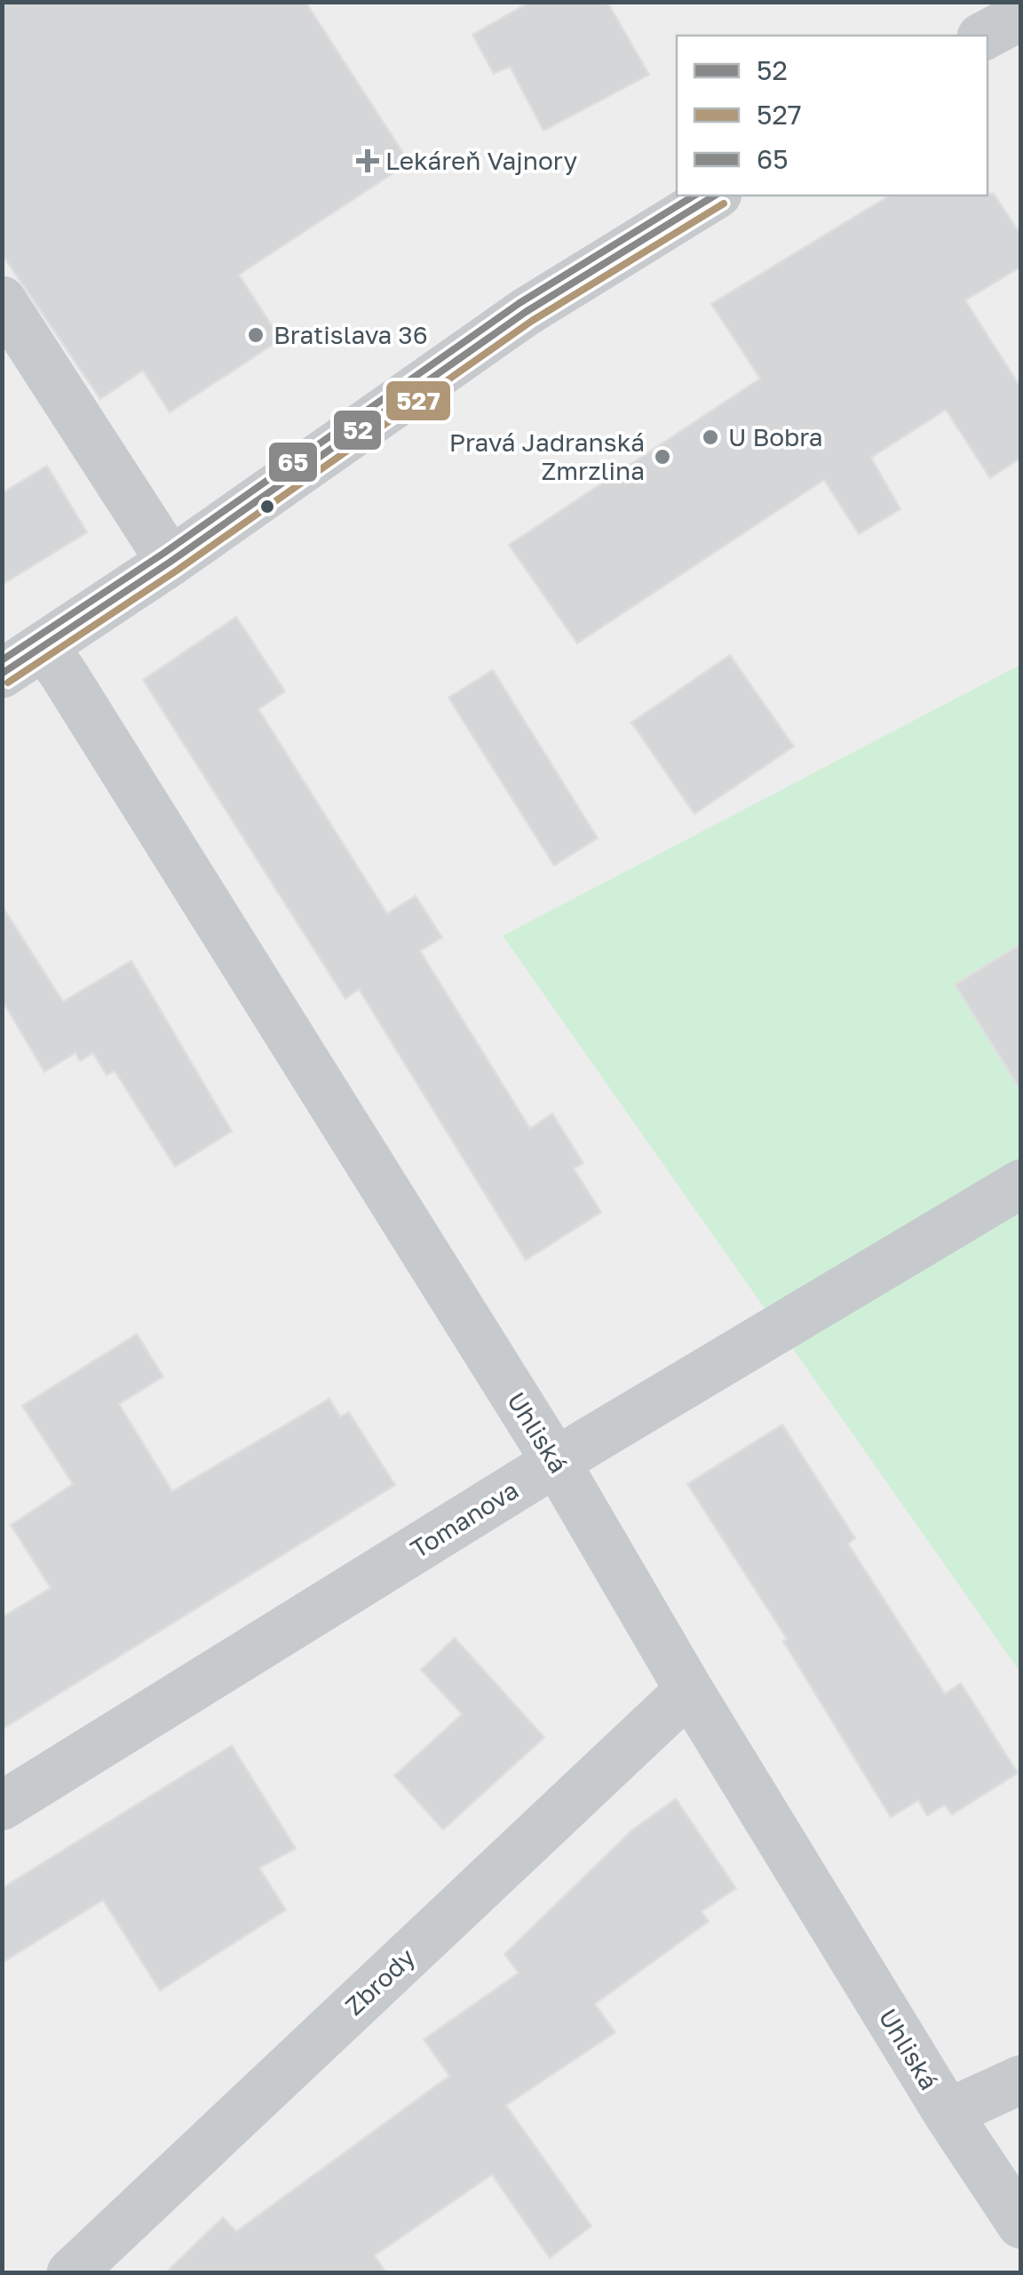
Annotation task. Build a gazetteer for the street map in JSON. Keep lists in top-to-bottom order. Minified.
{"streets":{"street":["Uhliská","Tomanova","Zbrody"]},"crossings":[["Uhliská","Tomanova"],["Uhliská","Zbrody"]],"places":{"health":["Lekáreň Vajnory"],"other":["Bratislava 36","U Bobra","Pravá Jadranská Zmrzlina"]},"lines":["transit line 52","transit line 65","transit line 527"],"legend":["52","527","65"]}
